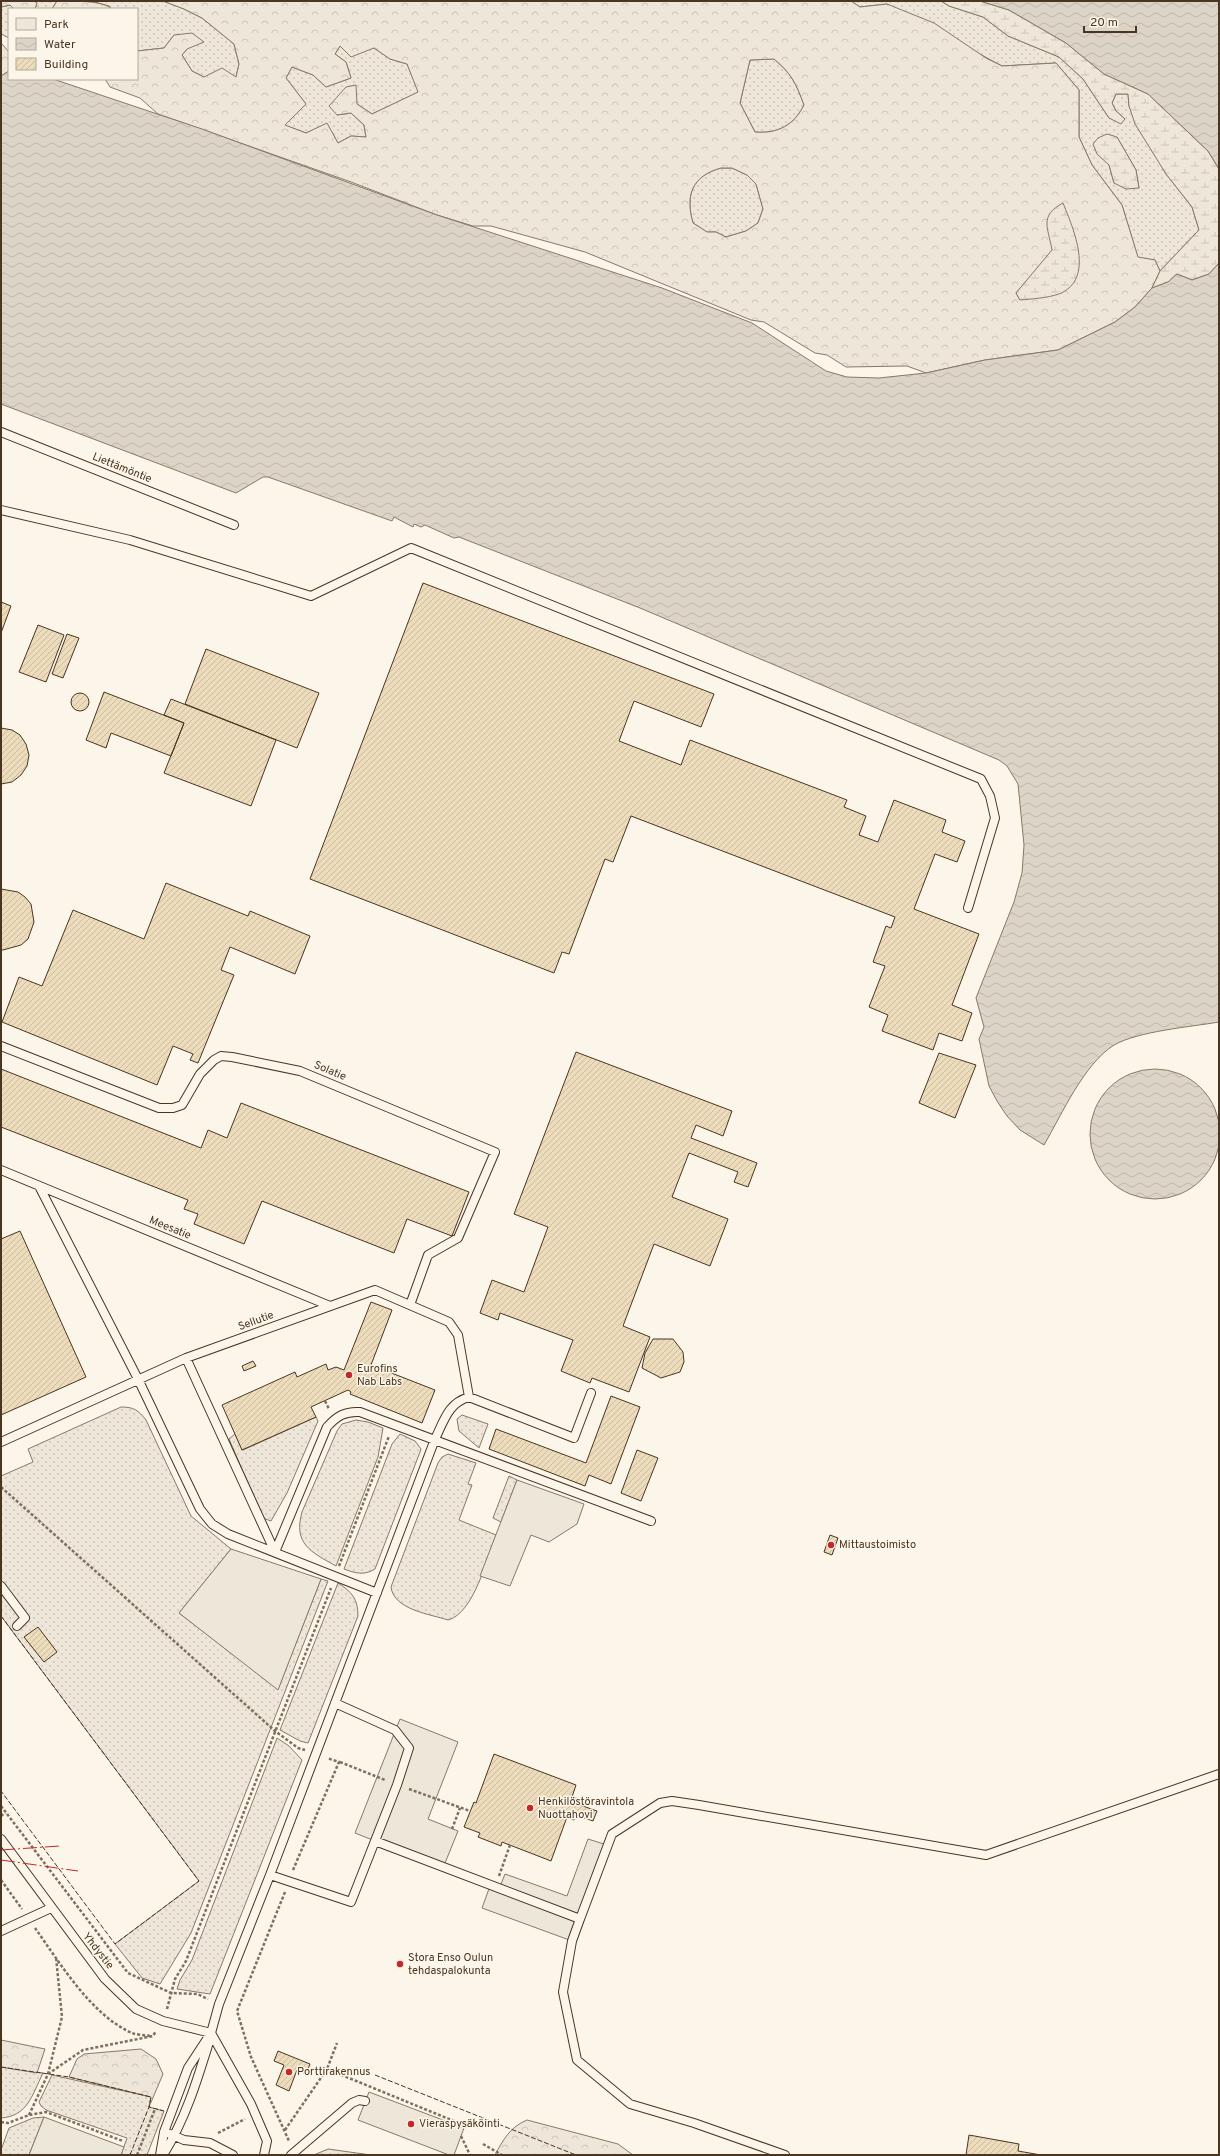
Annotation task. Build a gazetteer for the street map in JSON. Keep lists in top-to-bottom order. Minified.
{"streets":{"lane":["Liettämöntie","Solatie","Meesatie","Sellutie","Yhdystie"]},"crossings":[["Solatie","Sellutie"],["Meesatie","Sellutie"]],"places":["Eurofins Nab Labs","Mittaustoimisto","Henkilöstöravintola Nuottahovi","Stora Enso Oulun tehdaspalokunta","Porttirakennus","Vieraspysäköinti"],"legend":["Park","Water","Building"],"scale_bar":"20 m"}
